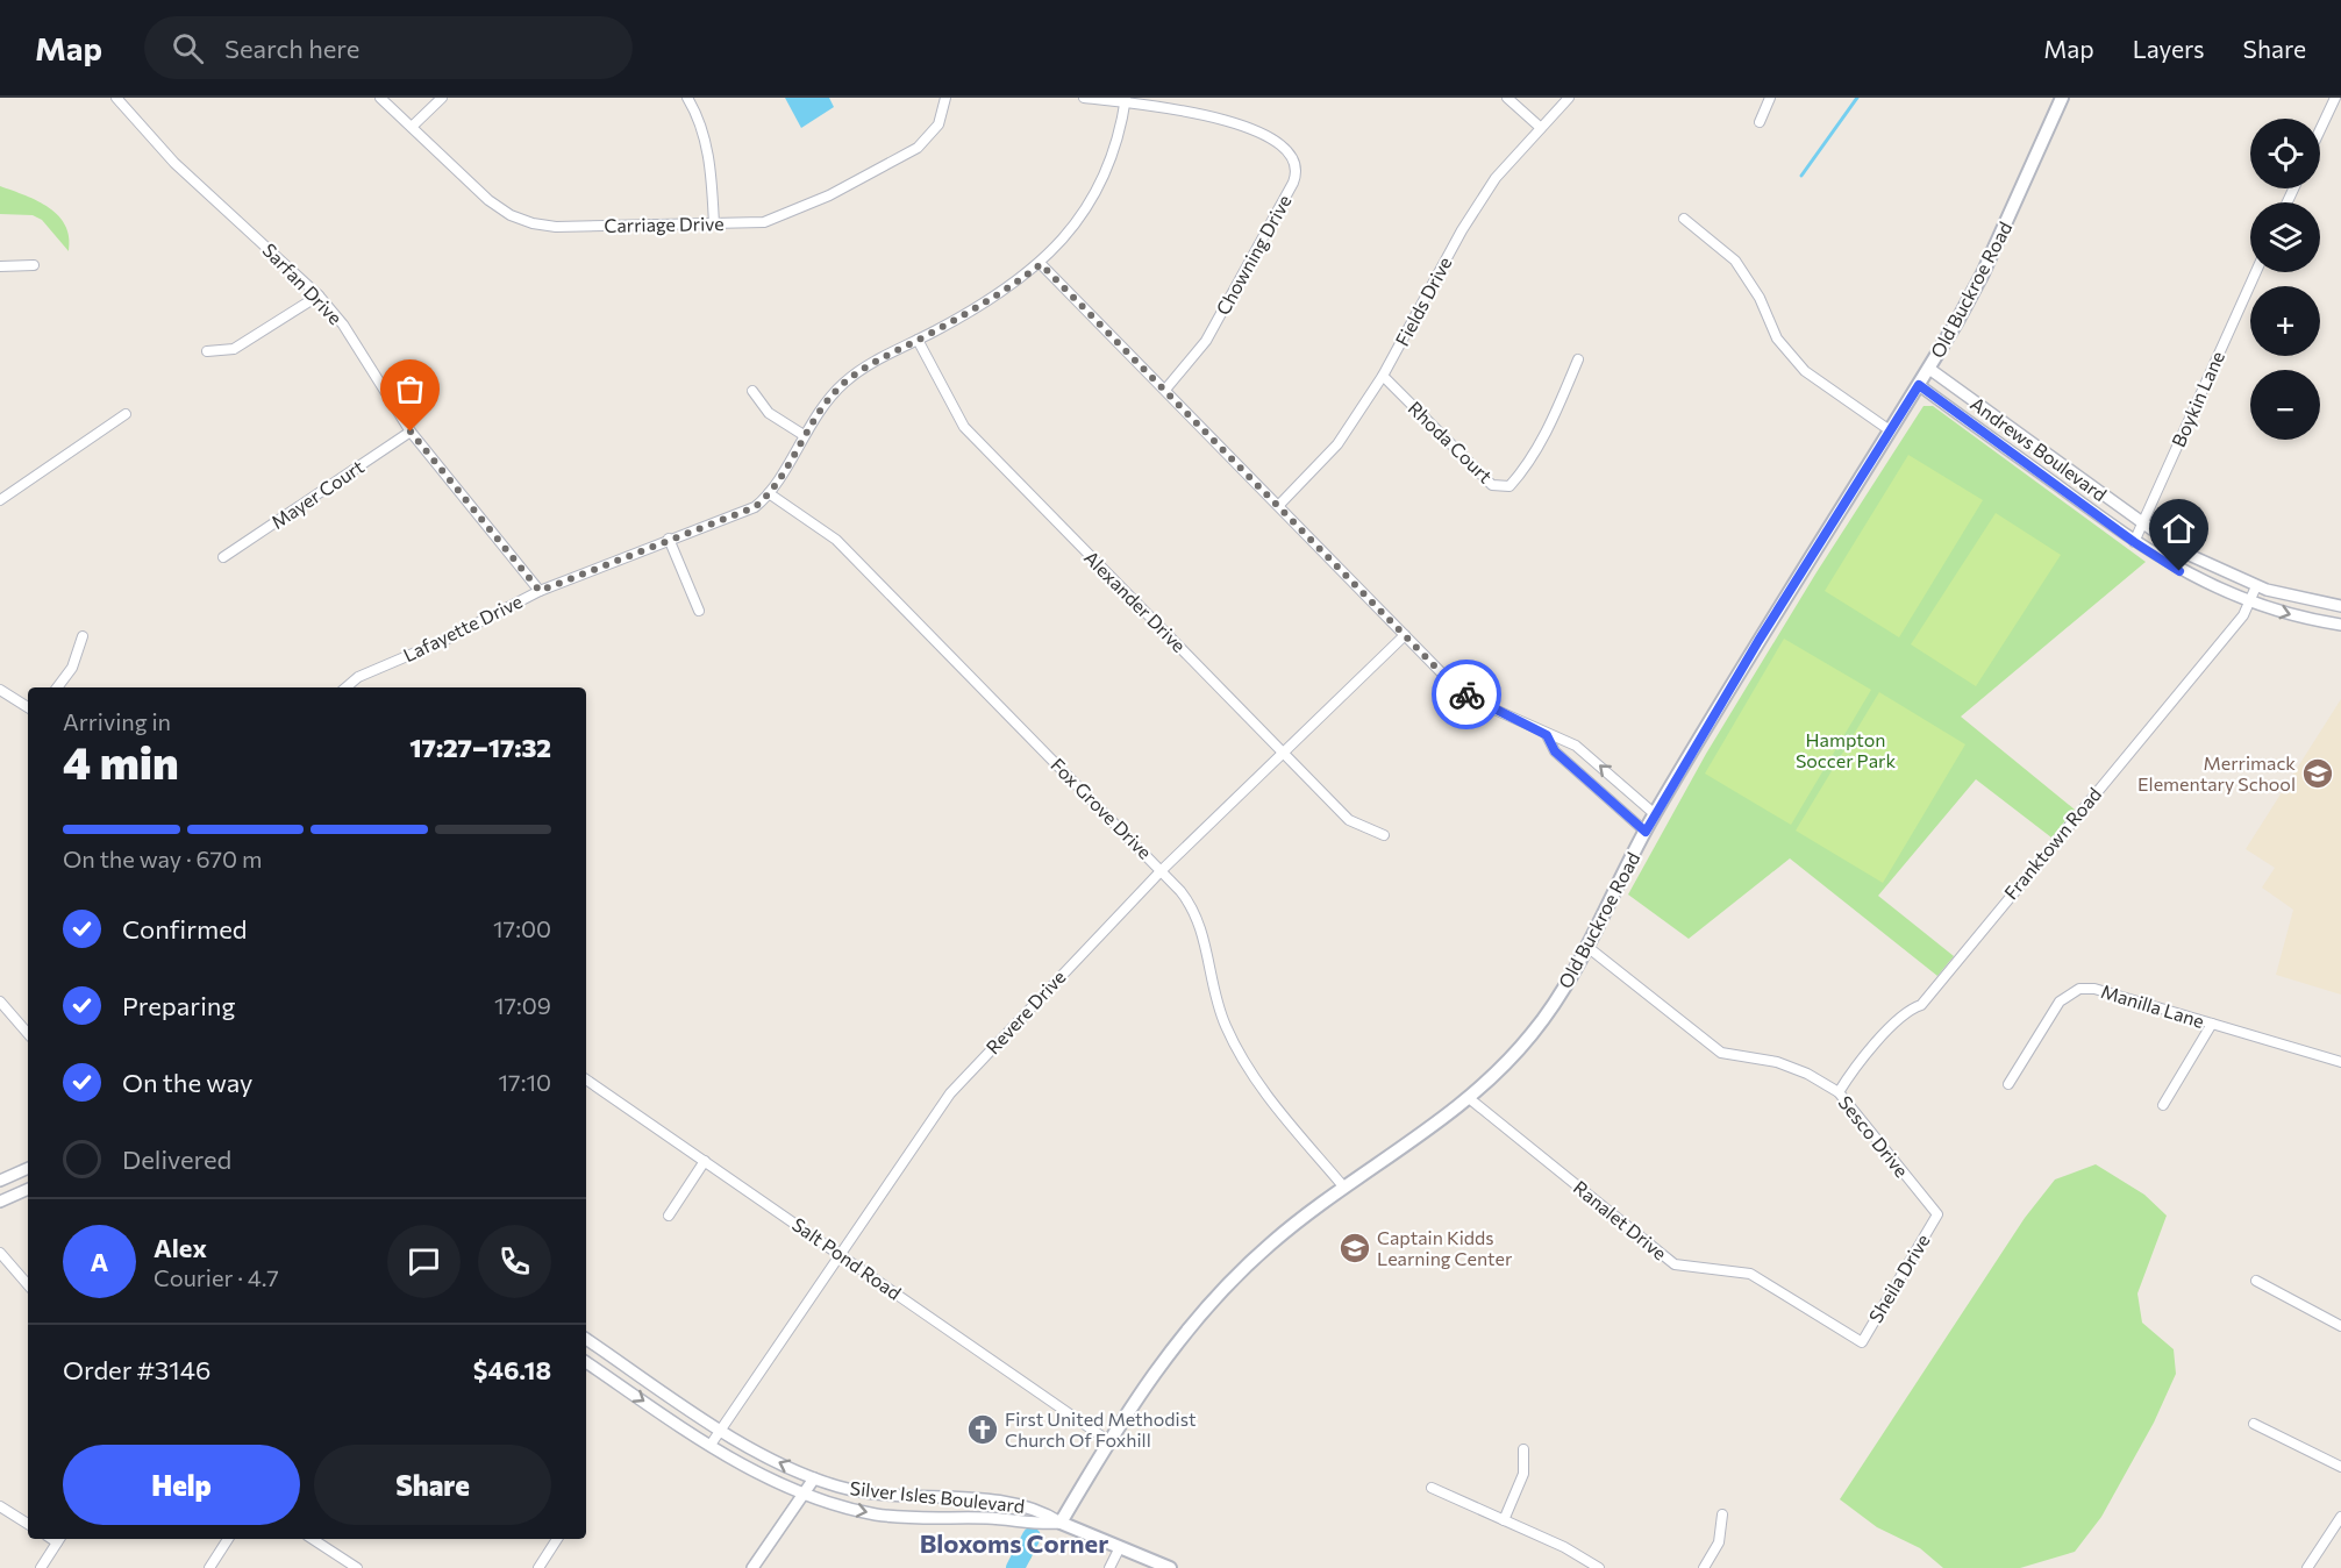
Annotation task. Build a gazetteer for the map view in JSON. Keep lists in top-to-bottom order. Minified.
{"streets":{"main road":["Old Buckroe Road"],"street":["Carriage Drive","Chowning Drive","Sarfan Drive","Fields Drive","Boykin Lane","Rhoda Court","Andrews Boulevard","Mayer Court","Alexander Drive","Lafayette Drive","Fox Grove Drive","Franktown Road","Manilla Lane","Revere Drive","Sesco Drive","Ranalet Drive","Salt Pond Road","Sheila Drive","Silver Isles Boulevard"]},"crossings":[["Chowning Drive","Lafayette Drive"],["Sarfan Drive","Mayer Court"],["Sarfan Drive","Lafayette Drive"],["Old Buckroe Road","Andrews Boulevard"],["Old Buckroe Road","Fox Grove Drive"],["Old Buckroe Road","Sesco Drive"],["Old Buckroe Road","Ranalet Drive"],["Old Buckroe Road","Salt Pond Road"],["Old Buckroe Road","Silver Isles Boulevard"],["Fields Drive","Rhoda Court"],["Boykin Lane","Andrews Boulevard"],["Andrews Boulevard","Franktown Road"],["Alexander Drive","Lafayette Drive"],["Alexander Drive","Revere Drive"],["Lafayette Drive","Fox Grove Drive"],["Fox Grove Drive","Revere Drive"],["Franktown Road","Sesco Drive"],["Revere Drive","Salt Pond Road"],["Revere Drive","Silver Isles Boulevard"],["Sesco Drive","Sheila Drive"],["Ranalet Drive","Sheila Drive"]],"districts":["Bloxoms Corner"],"parks":["Hampton Soccer Park"],"places":{"school or university":["Merrimack Elementary School","Captain Kidds Learning Center"],"church":["First United Methodist Church Of Foxhill"]},"page":{"header":"Map","search":"Search here","nav":["Map","Layers","Share"],"map_buttons":["+","−"],"heading":["4 min","Arriving in","17:27–17:32"],"panel":["Alex","Courier · 4.7","Order #3146","$46.18"],"bar":"On the way · 670 m","list":[["Confirmed","17:00"],["Preparing","17:09"],["On the way","17:10"],"Delivered"],"round":"A","buttons":["Help","Share"]}}
